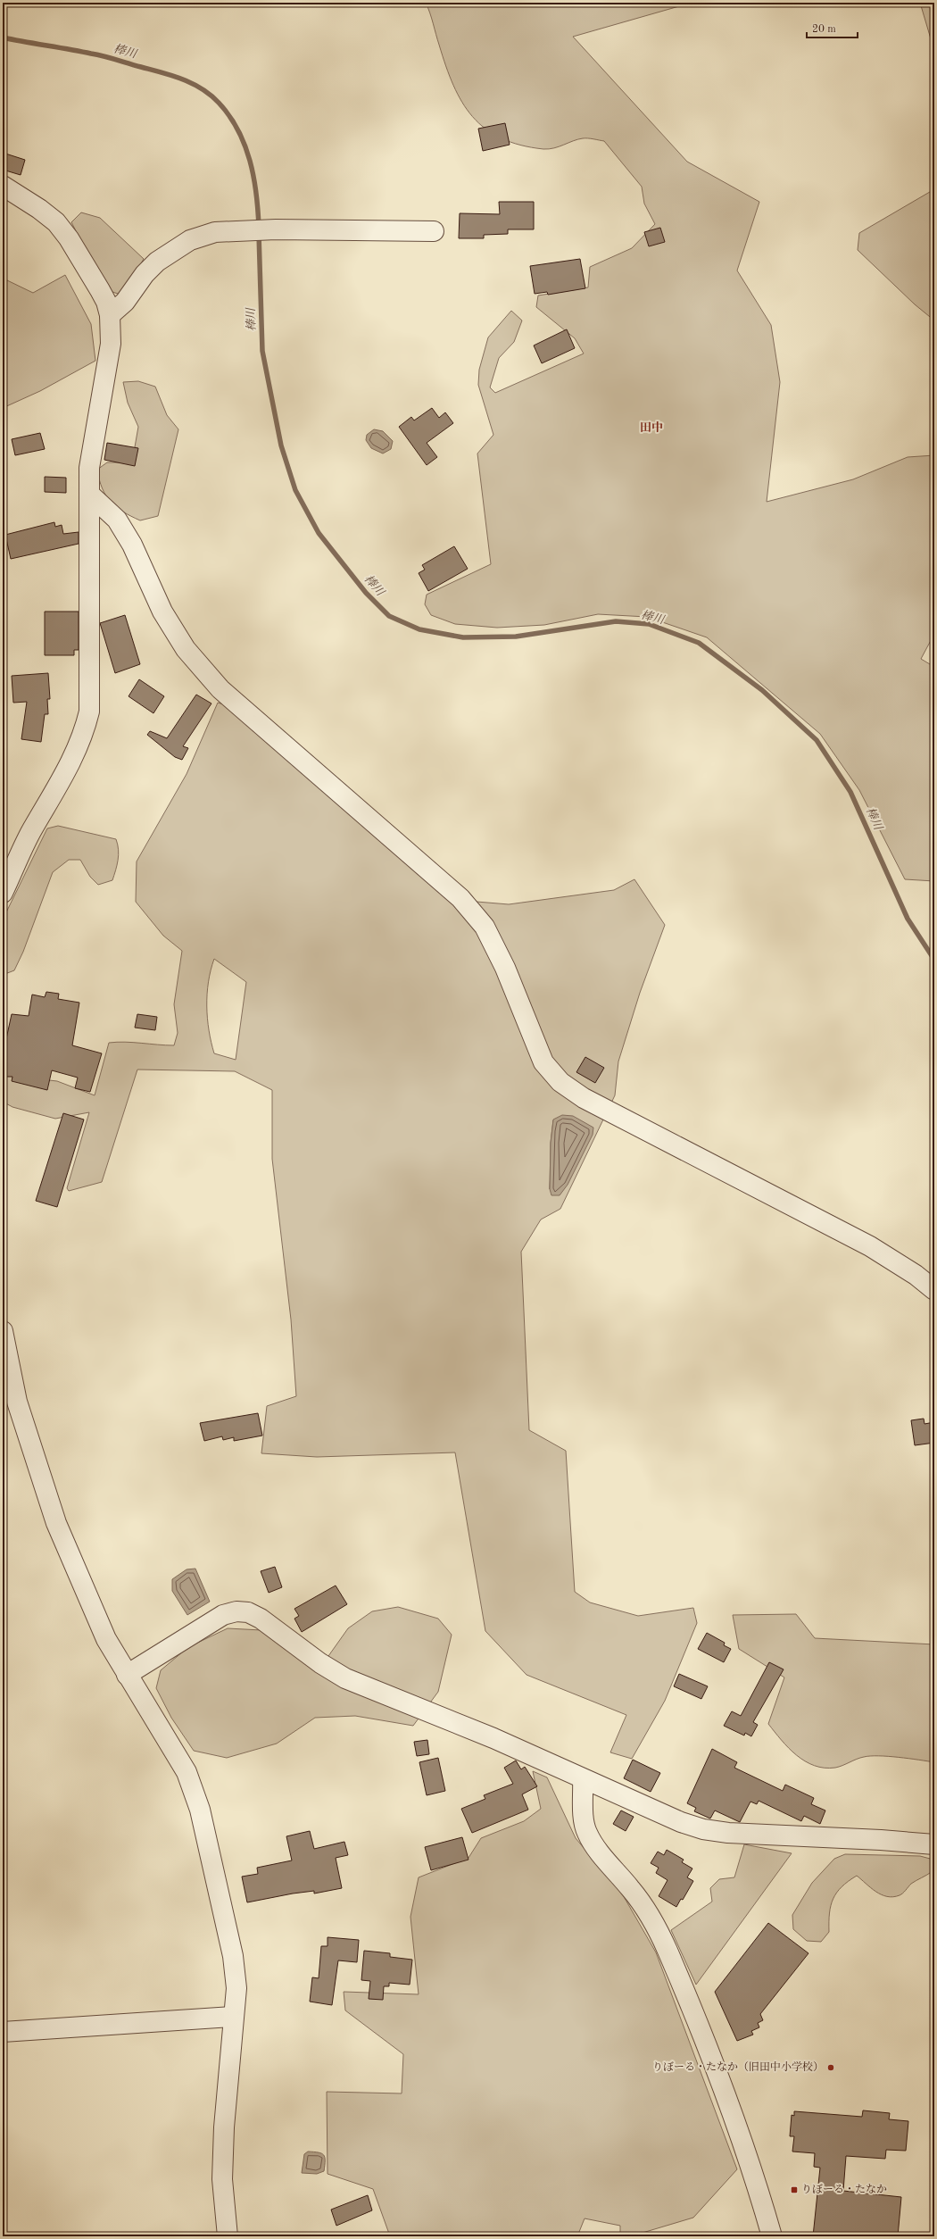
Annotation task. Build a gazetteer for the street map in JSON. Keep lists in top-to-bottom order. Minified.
{"districts":["田中"],"water":["棒川"],"places":{"other":["りぼーる・たなか（旧田中小学校）"],"transit":["りぼーる・たなか"]},"scale_bar":"20 m"}
